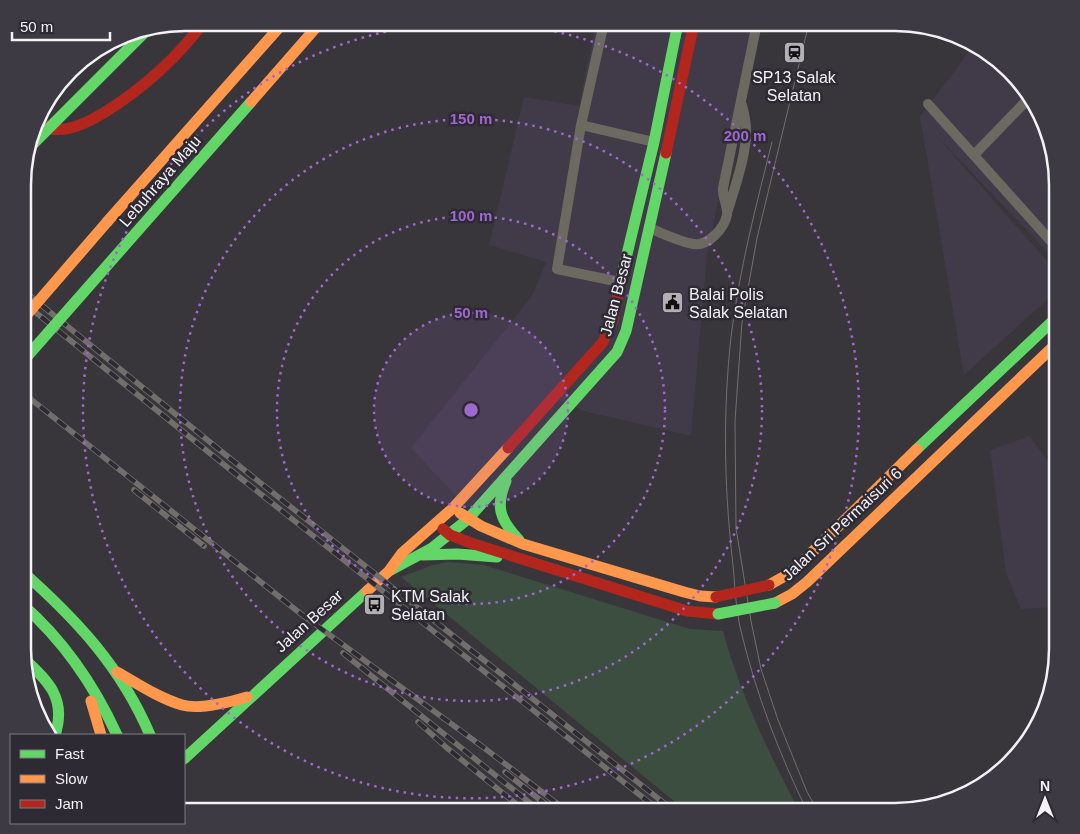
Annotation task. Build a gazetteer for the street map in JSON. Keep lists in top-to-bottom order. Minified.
{"streets":{"main road":["Lebuhraya Maju","Jalan Besar","Jalan Sri Permaisuri 6"]},"crossings":[["Jalan Besar","Jalan Sri Permaisuri 6"]],"places":{"station":["SP13 Salak Selatan"],"public building":["Balai Polis Salak Selatan"],"bus stop":["KTM Salak Selatan"]},"legend":["Fast","Slow","Jam"],"scale_bar":"50 m","north":"top","rings":["150 m","200 m","100 m","50 m"]}
